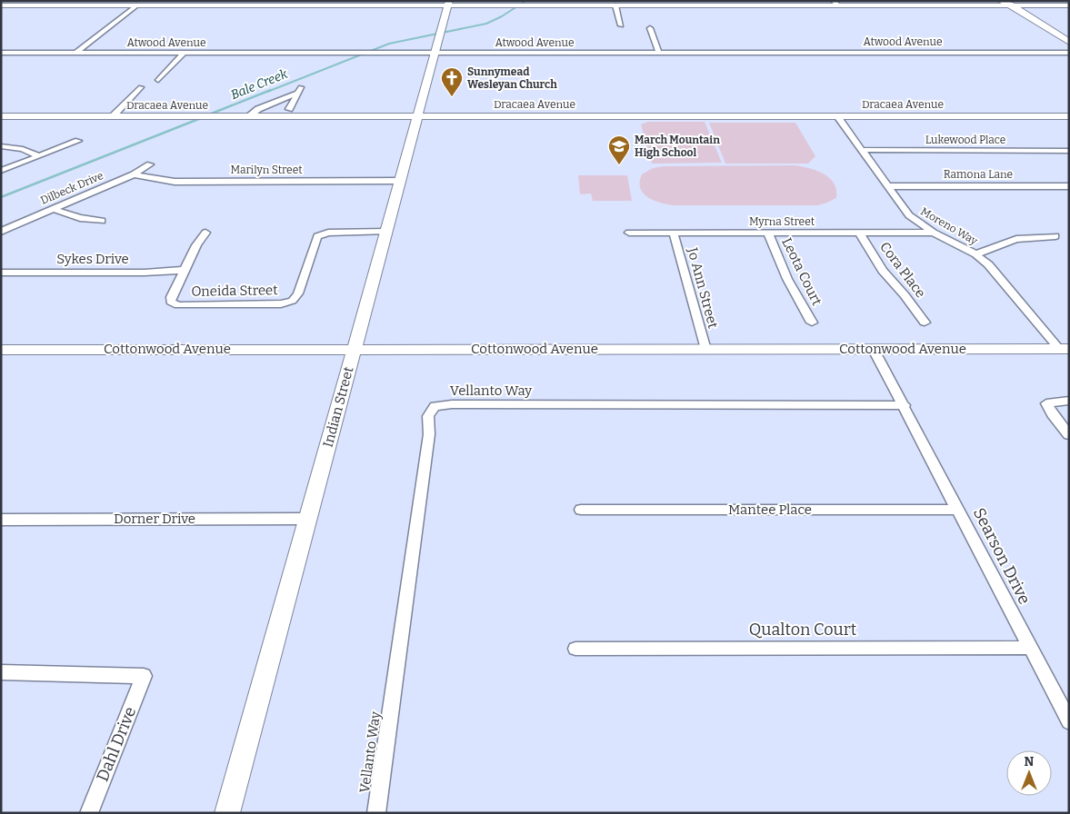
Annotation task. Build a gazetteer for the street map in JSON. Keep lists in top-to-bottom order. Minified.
{"streets":{"street":["Atwood Avenue","Dracaea Avenue","Lukewood Place","Marilyn Street","Ramona Lane","Dilbeck Drive","Myrna Street","Moreno Way","Sykes Drive","Cora Place","Leota Court","Jo Ann Street","Oneida Street","Cottonwood Avenue","Vellanto Way","Indian Street","Mantee Place","Dorner Drive","Searson Drive","Qualton Court","Dahl Drive"]},"crossings":[["Atwood Avenue","Indian Street"],["Dracaea Avenue","Moreno Way"],["Dracaea Avenue","Indian Street"],["Lukewood Place","Moreno Way"],["Marilyn Street","Dilbeck Drive"],["Marilyn Street","Indian Street"],["Ramona Lane","Moreno Way"],["Myrna Street","Moreno Way"],["Myrna Street","Cora Place"],["Myrna Street","Leota Court"],["Myrna Street","Jo Ann Street"],["Moreno Way","Cottonwood Avenue"],["Sykes Drive","Oneida Street"],["Jo Ann Street","Cottonwood Avenue"],["Oneida Street","Indian Street"],["Cottonwood Avenue","Indian Street"],["Cottonwood Avenue","Searson Drive"],["Vellanto Way","Searson Drive"],["Indian Street","Dorner Drive"],["Mantee Place","Searson Drive"],["Searson Drive","Qualton Court"]],"water":["Bale Creek"],"places":{"church":["Sunnymead Wesleyan Church"],"school or university":["March Mountain High School"]},"north":"top"}
